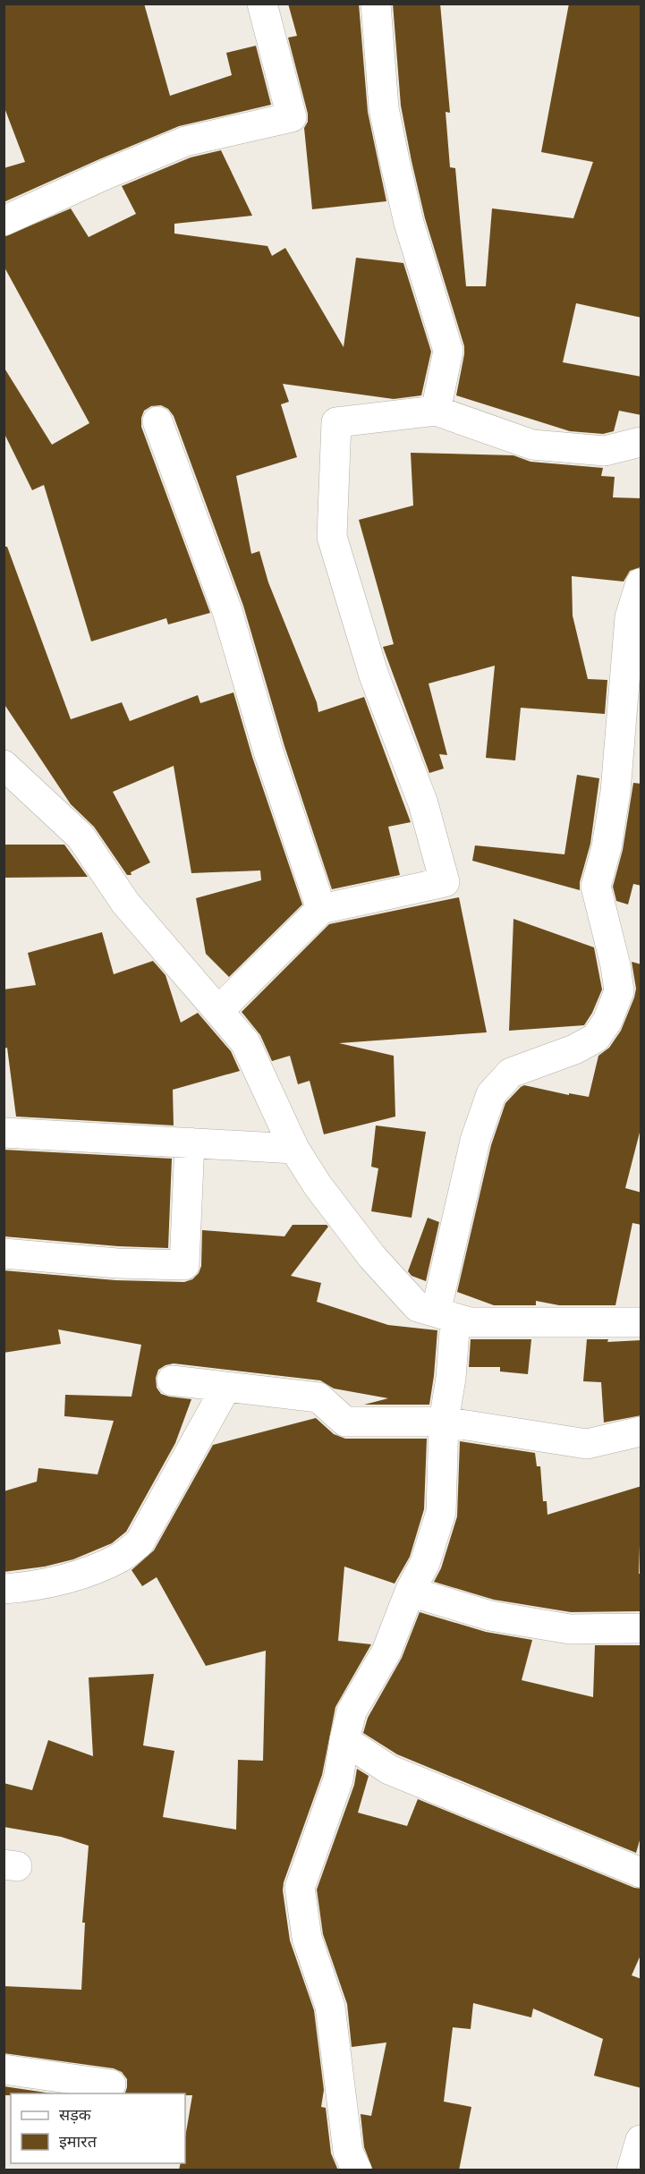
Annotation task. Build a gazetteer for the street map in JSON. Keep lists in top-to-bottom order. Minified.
{"legend":["सड़क","इमारत"]}
